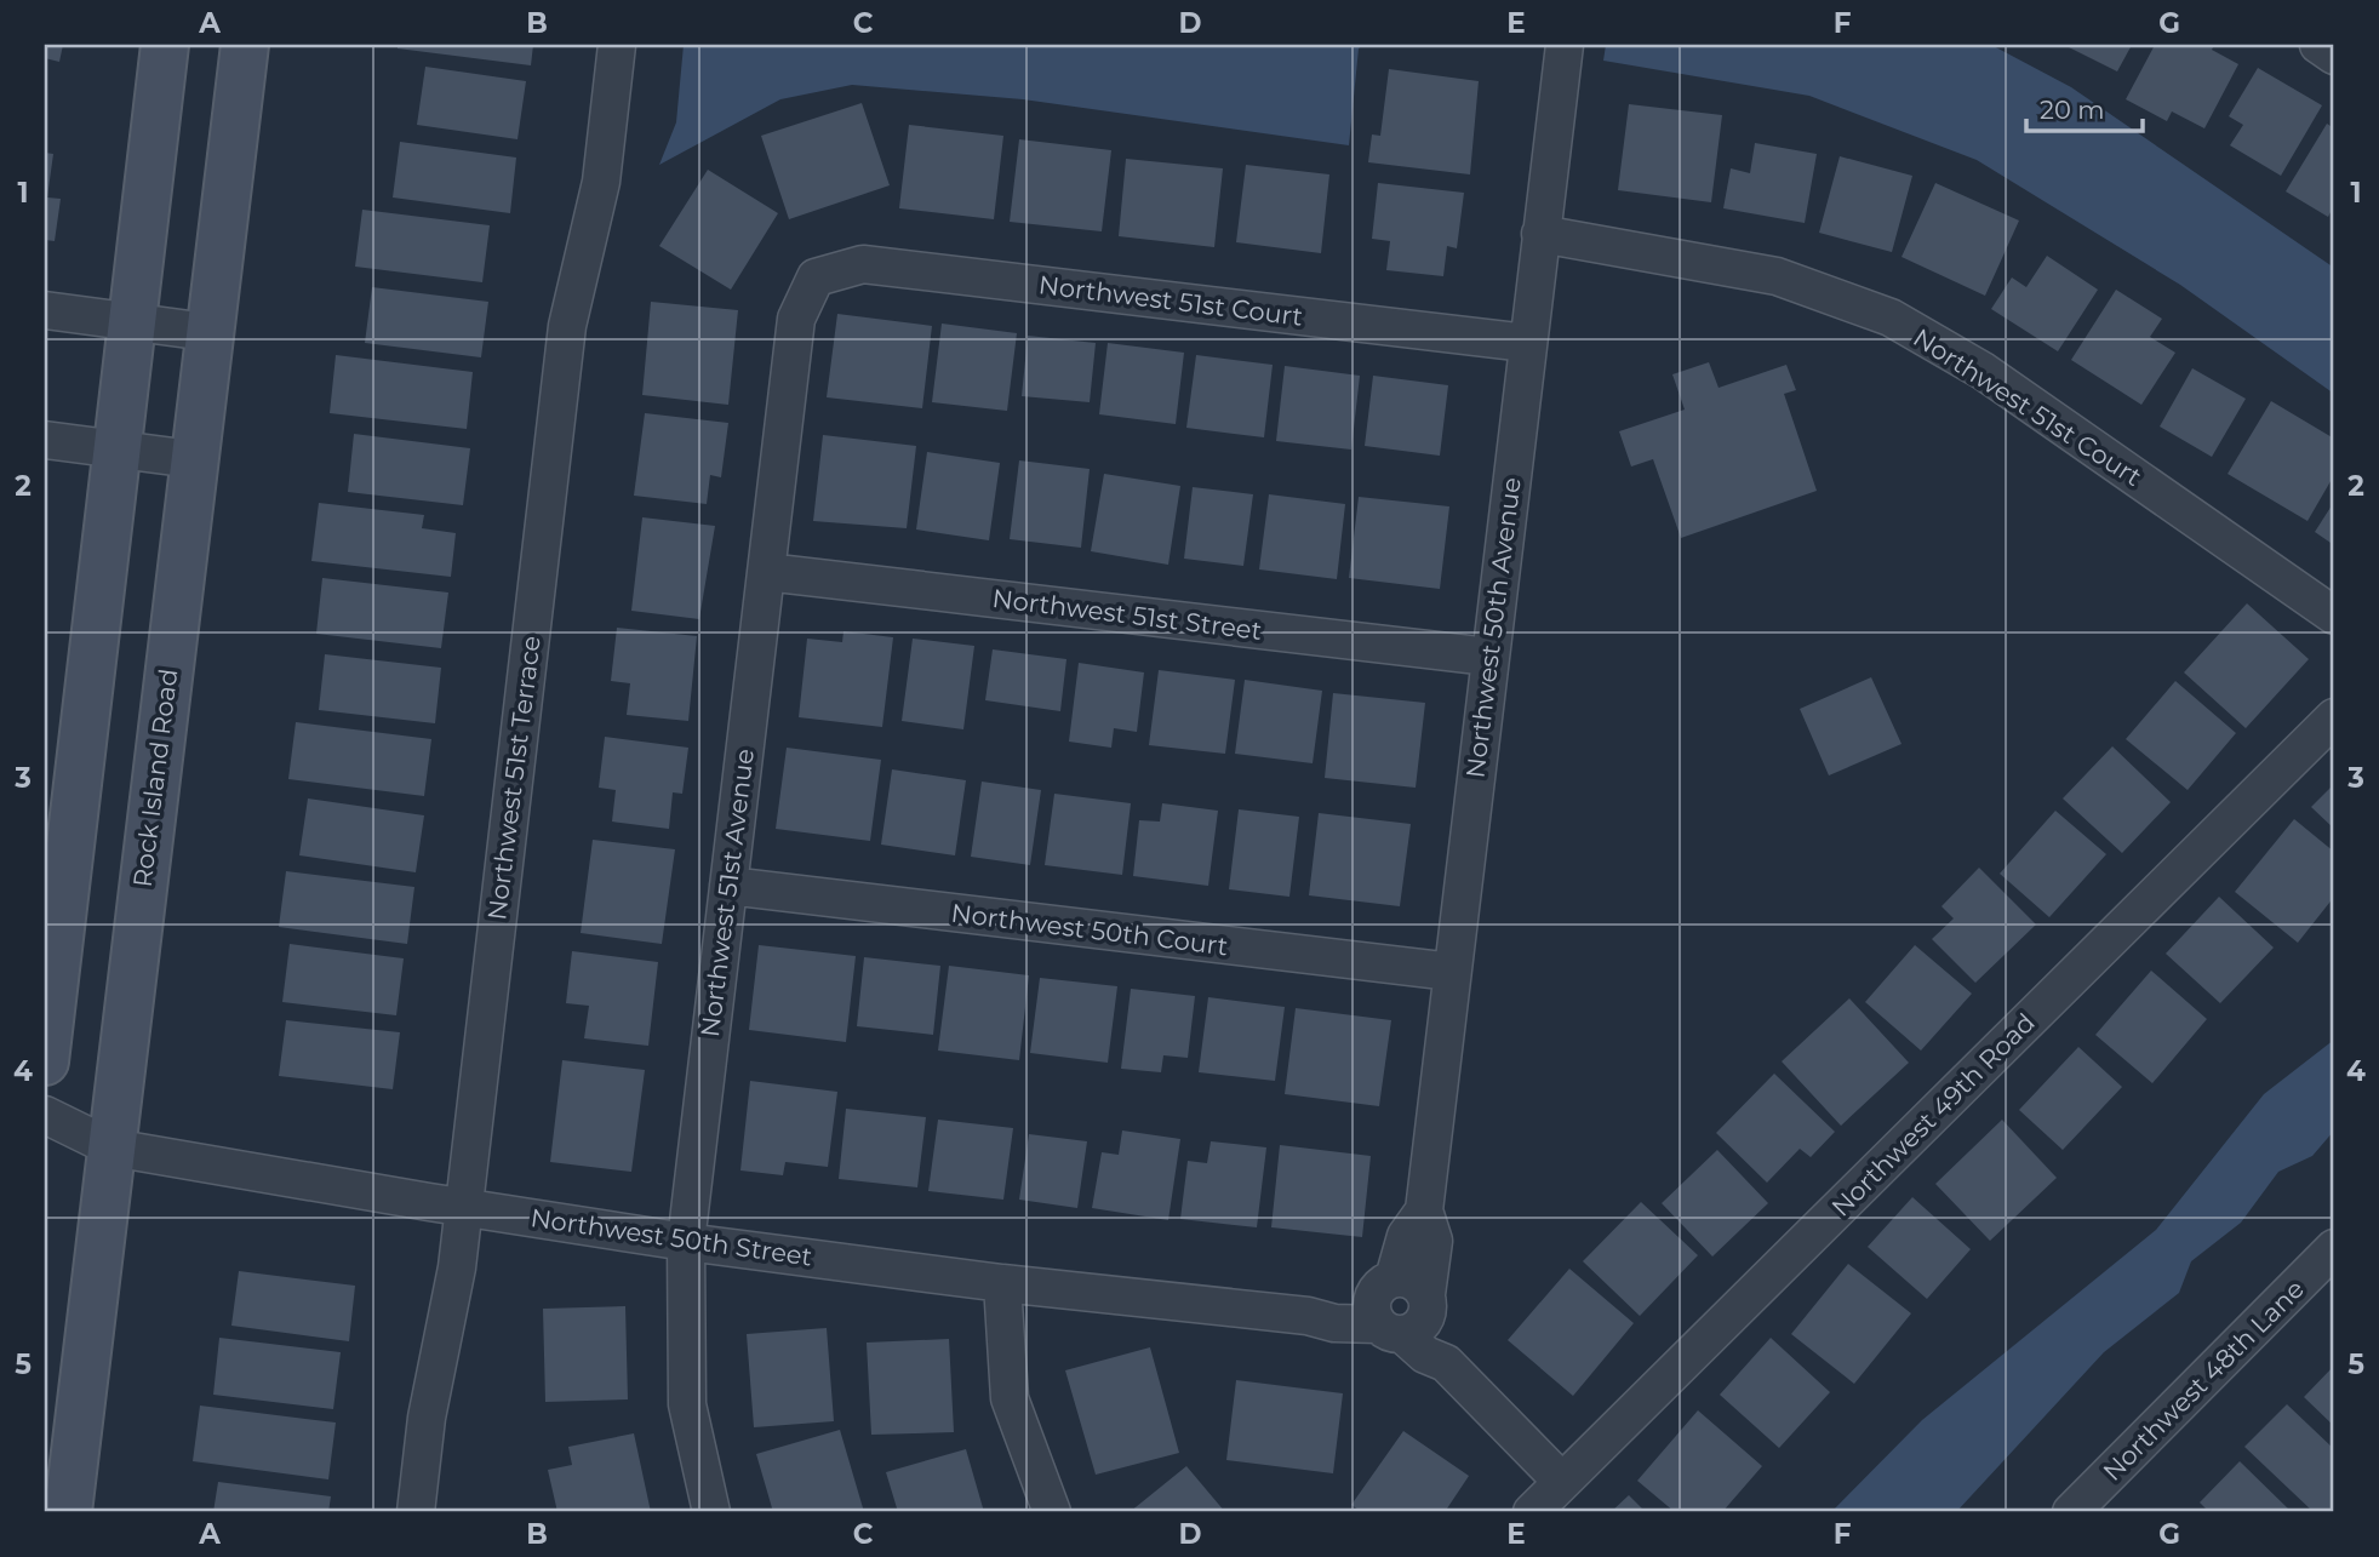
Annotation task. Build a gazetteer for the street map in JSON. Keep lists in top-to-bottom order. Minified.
{"streets":{"main road":["Rock Island Road"],"street":["Northwest 51st Court","Northwest 51st Street","Northwest 50th Avenue","Northwest 51st Terrace","Northwest 51st Avenue","Northwest 50th Court","Northwest 49th Road","Northwest 50th Street","Northwest 48th Lane"]},"crossings":[["Northwest 51st Court","Northwest 50th Avenue"],["Northwest 51st Court","Northwest 51st Avenue"],["Northwest 51st Street","Northwest 50th Avenue"],["Northwest 51st Street","Northwest 51st Avenue"],["Northwest 50th Avenue","Northwest 50th Court"],["Northwest 50th Avenue","Northwest 50th Street"],["Rock Island Road","Northwest 50th Street"],["Northwest 51st Terrace","Northwest 50th Street"],["Northwest 51st Avenue","Northwest 50th Court"],["Northwest 51st Avenue","Northwest 50th Street"]],"scale_bar":"20 m","grid":{"columns":["A","B","C","D","E","F","G"],"rows":["1","2","3","4","5"]}}
